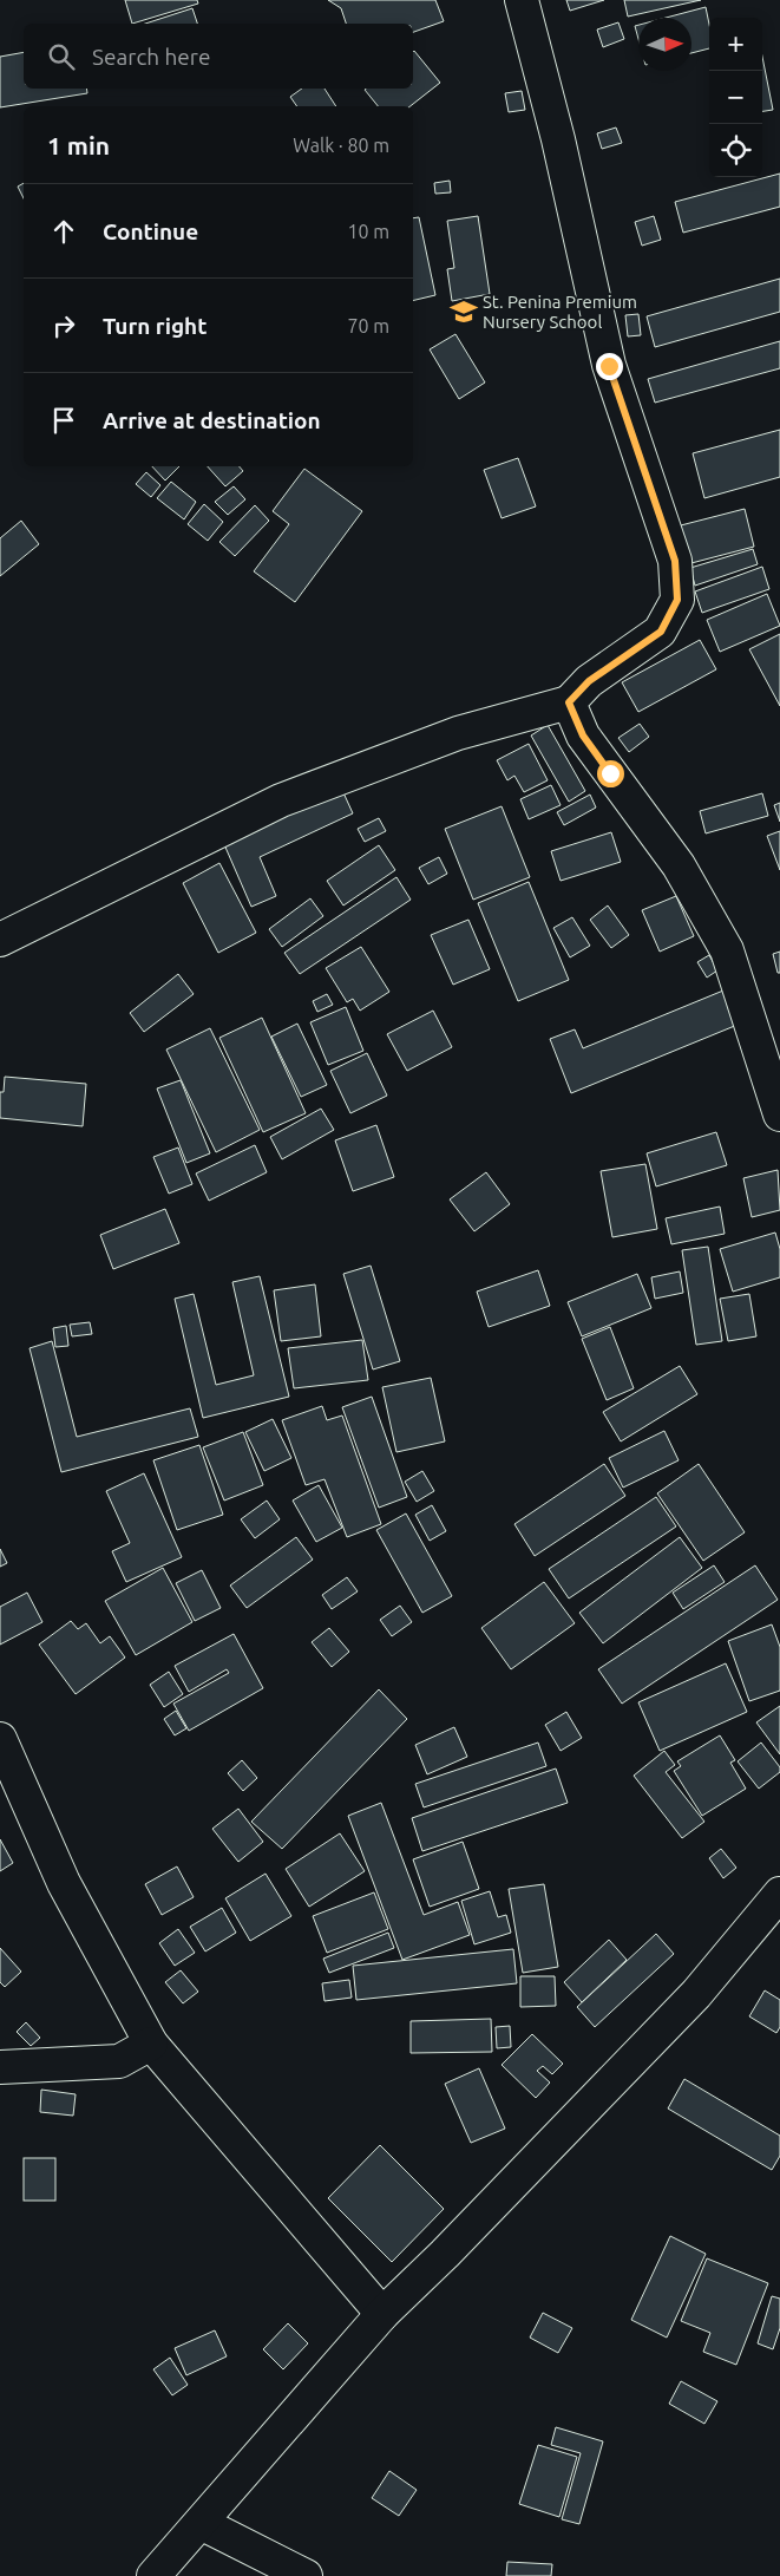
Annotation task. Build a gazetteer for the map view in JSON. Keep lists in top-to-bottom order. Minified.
{"places":{"school or university":["St. Penina Premium Nursery School"]},"north":"right","page":{"map_buttons":["+","−"],"search":"Search here","heading":["1 min","Walk · 80 m"],"list":[["Continue","10 m"],["Turn right","70 m"],"Arrive at destination"]}}
